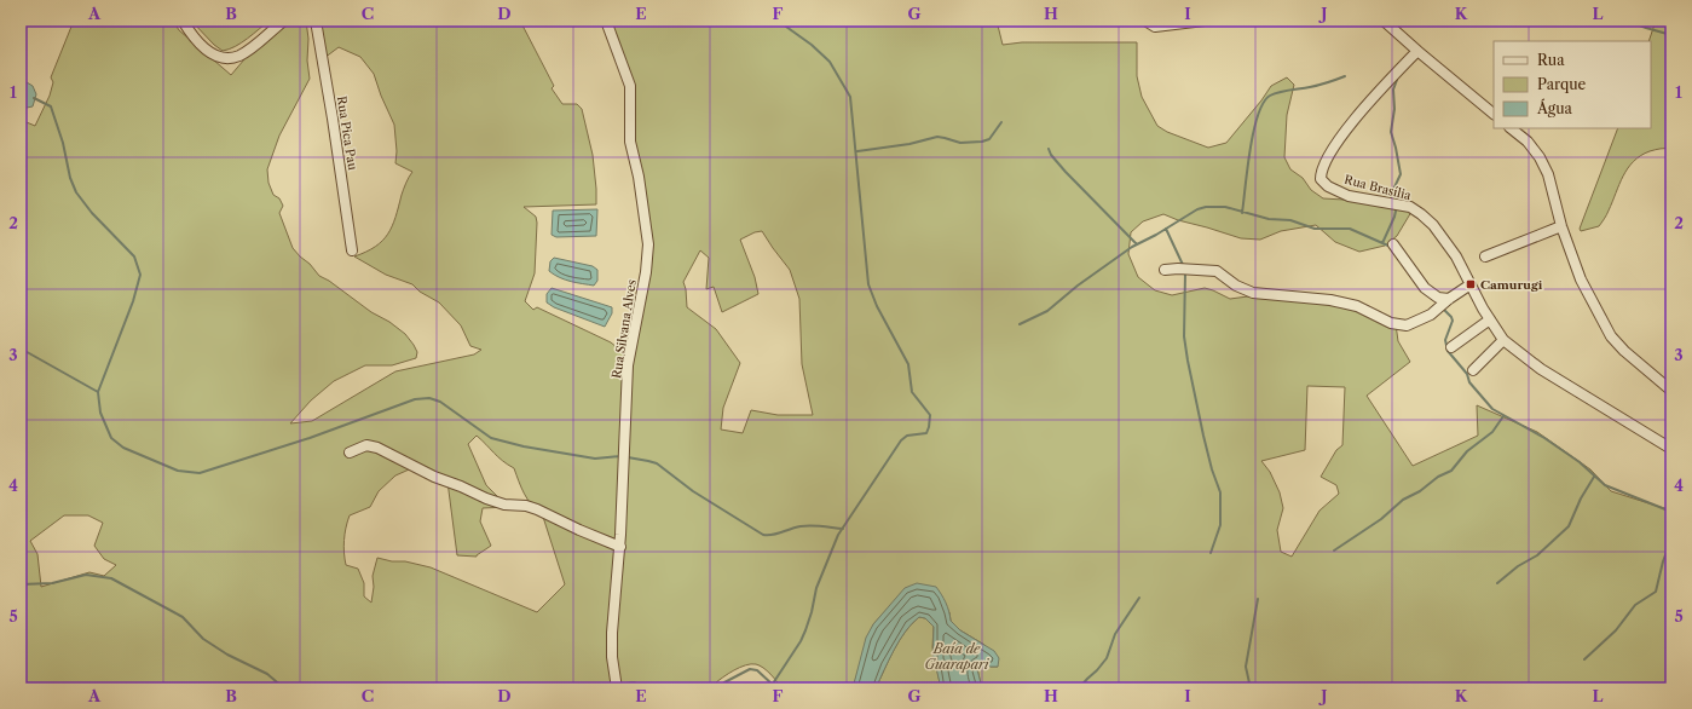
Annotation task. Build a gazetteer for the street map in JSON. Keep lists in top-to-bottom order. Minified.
{"streets":{"street":["Rua Pica Pau","Rua Brasília","Rua Silvana Alves"]},"water":["Baía de Guarapari"],"places":{"transit":["Camurugi"]},"legend":["Rua","Parque","Água"],"grid":{"columns":["A","B","C","D","E","F","G","H","I","J","K","L"],"rows":["1","2","3","4","5"]}}
